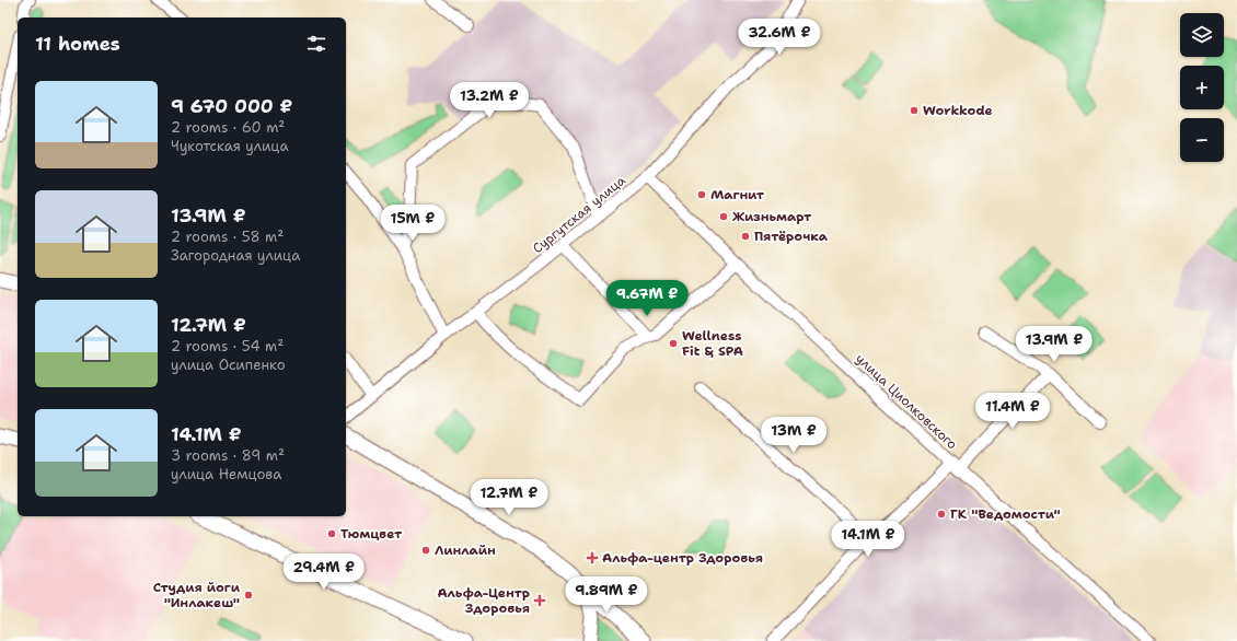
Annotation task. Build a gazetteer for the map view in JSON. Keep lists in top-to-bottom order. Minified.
{"streets":{"street":["Сургутская улица","улица Циолковского"]},"crossings":[["Сургутская улица","улица Циолковского"]],"places":{"other":["Workkode","Магнит","Жизньмарт","Пятёрочка","Wellness Fit & SPA","ГК \"Ведомости\"","Тюмцвет","Линлайн","Студия йоги \"Инлакеш\""],"health":["Альфа-центр Здоровья","Альфа-Центр Здоровья"]},"page":{"map_buttons":["+","−"],"heading":"11 homes","price":["32.6M ₽","13.2M ₽","15M ₽","9.67M ₽","13.9M ₽","11.4M ₽","13M ₽","12.7M ₽","14.1M ₽","29.4M ₽","9.89M ₽"],"list":[{"name":"9 670 000 ₽","note":"2 rooms · 60 m² · Чукотская улица"},{"name":"13.9M ₽","note":"2 rooms · 58 m² · Загородная улица"},{"name":"12.7M ₽","note":"2 rooms · 54 m² · улица Осипенко"},{"name":"14.1M ₽","note":"3 rooms · 89 m² · улица Немцова"}]}}
